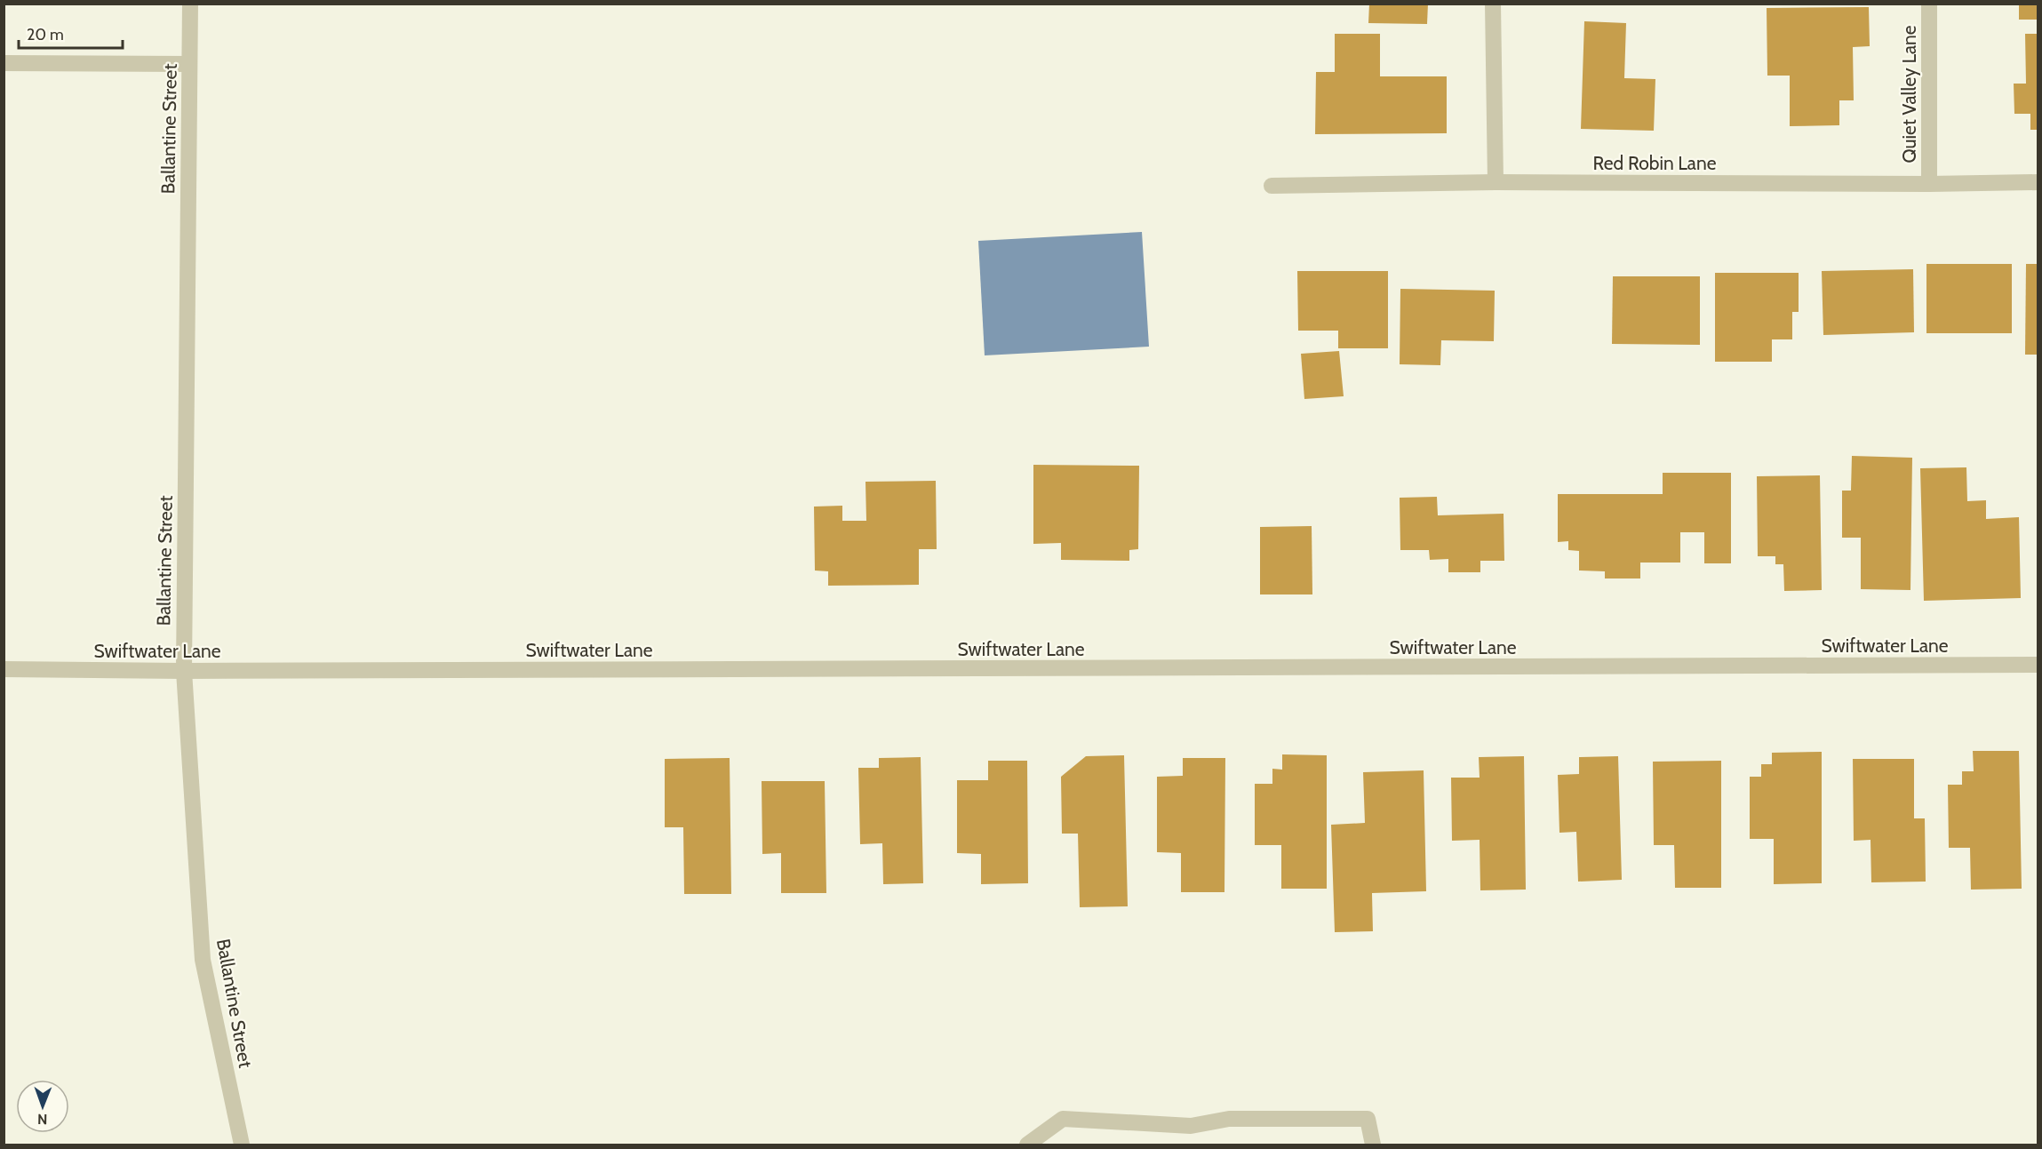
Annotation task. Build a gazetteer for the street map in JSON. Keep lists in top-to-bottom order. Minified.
{"streets":{"street":["Quiet Valley Lane","Ballantine Street","Red Robin Lane","Swiftwater Lane"]},"crossings":[["Quiet Valley Lane","Red Robin Lane"],["Ballantine Street","Swiftwater Lane"]],"scale_bar":"20 m","north":"bottom"}
